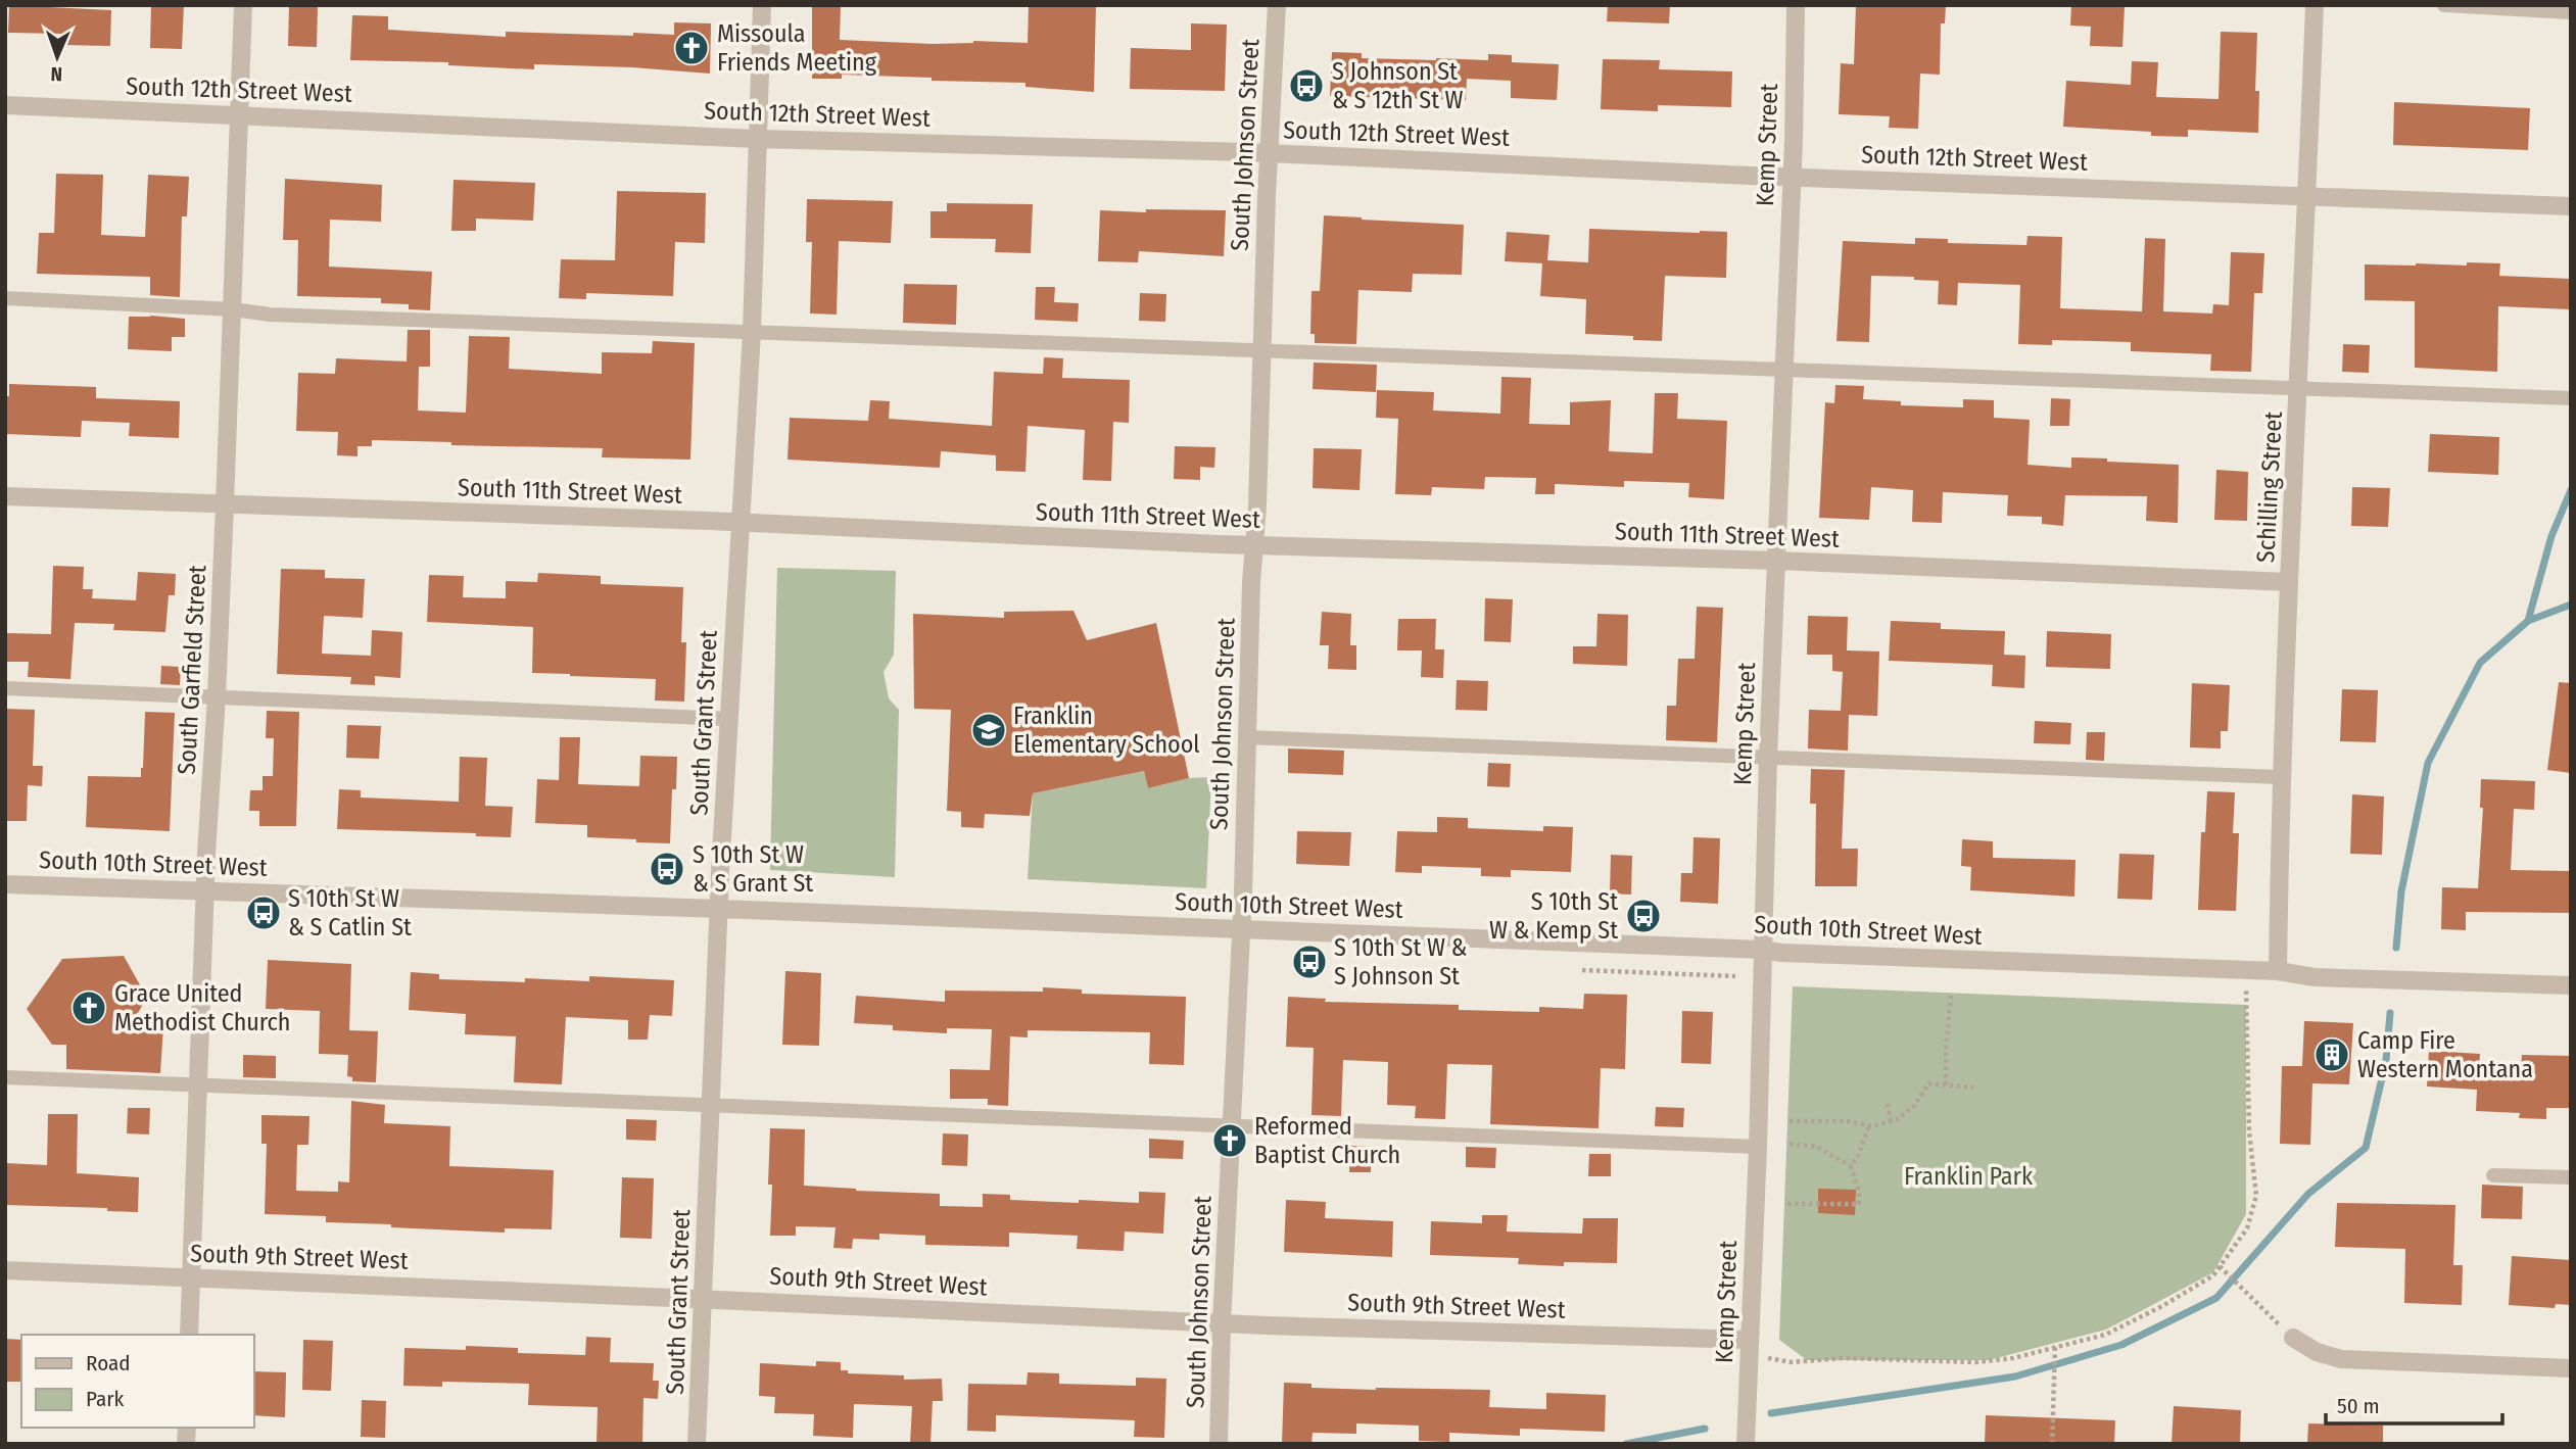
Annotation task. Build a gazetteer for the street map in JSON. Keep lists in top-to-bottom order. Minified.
{"streets":{"street":["South 12th Street West","South Johnson Street","Kemp Street","Schilling Street","South 11th Street West","South Garfield Street","South Grant Street","South 10th Street West","South 9th Street West"]},"crossings":[["South 12th Street West","South Johnson Street"],["South 12th Street West","Kemp Street"],["South 12th Street West","Schilling Street"],["South 12th Street West","South Garfield Street"],["South 12th Street West","South Grant Street"],["South Johnson Street","South 11th Street West"],["South Johnson Street","South 10th Street West"],["South Johnson Street","South 9th Street West"],["Kemp Street","South 11th Street West"],["Kemp Street","South 10th Street West"],["Kemp Street","South 9th Street West"],["Schilling Street","South 11th Street West"],["Schilling Street","South 10th Street West"],["South 11th Street West","South Garfield Street"],["South 11th Street West","South Grant Street"],["South Garfield Street","South 10th Street West"],["South Garfield Street","South 9th Street West"],["South Grant Street","South 10th Street West"],["South Grant Street","South 9th Street West"]],"parks":["Franklin Park"],"places":{"church":["Missoula Friends Meeting","Grace United Methodist Church","Reformed Baptist Church"],"bus stop":["S Johnson St & S 12th St W","S 10th St W & S Grant St","S 10th St W & S Catlin St","S 10th St W & Kemp St","S 10th St W & S Johnson St"],"school or university":["Franklin Elementary School"],"building":["Camp Fire Western Montana"]},"legend":["Road","Park"],"scale_bar":"50 m","north":"bottom"}
